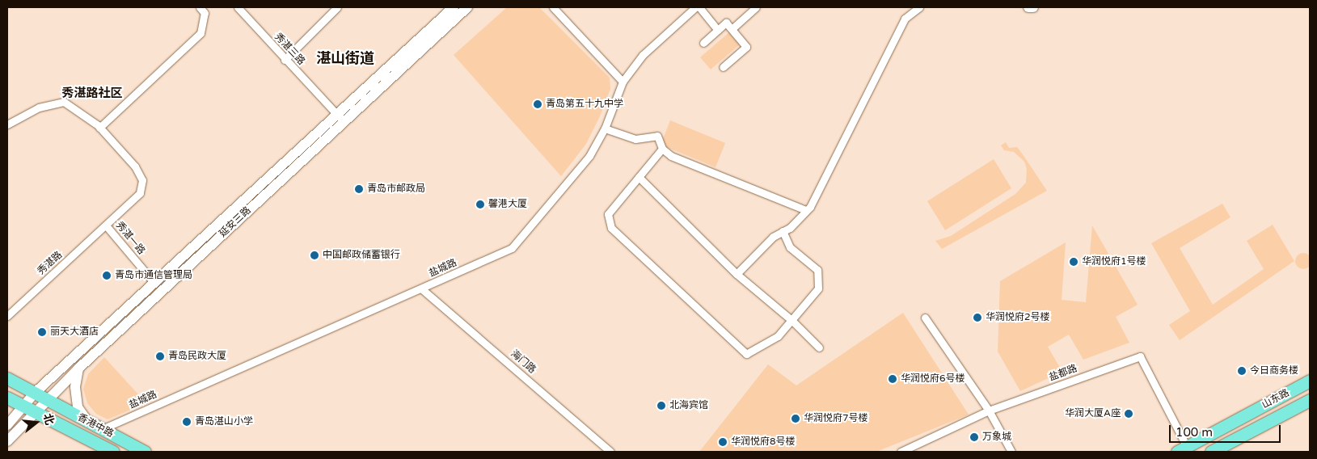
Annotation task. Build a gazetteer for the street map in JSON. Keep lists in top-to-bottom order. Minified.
{"streets":{"main road":["延安三路","山东路","香港中路"],"street":["秀湛三路","秀湛一路","秀湛路","盐城路","海门路","盐都路"]},"crossings":[["秀湛三路","延安三路"],["延安三路","秀湛一路"],["延安三路","香港中路"],["秀湛一路","秀湛路"],["盐城路","海门路"],["盐城路","香港中路"],["盐都路","山东路"]],"districts":["湛山街道","秀湛路社区"],"places":["青岛第五十九中学","青岛市邮政局","馨港大厦","中国邮政储蓄银行","华润悦府1号楼","青岛市通信管理局","华润悦府2号楼","丽天大酒店","青岛民政大厦","今日商务楼","华润悦府6号楼","北海宾馆","华润大厦A座","华润悦府7号楼","青岛湛山小学","万象城","华润悦府8号楼"],"scale_bar":"100 m","north":"right"}
